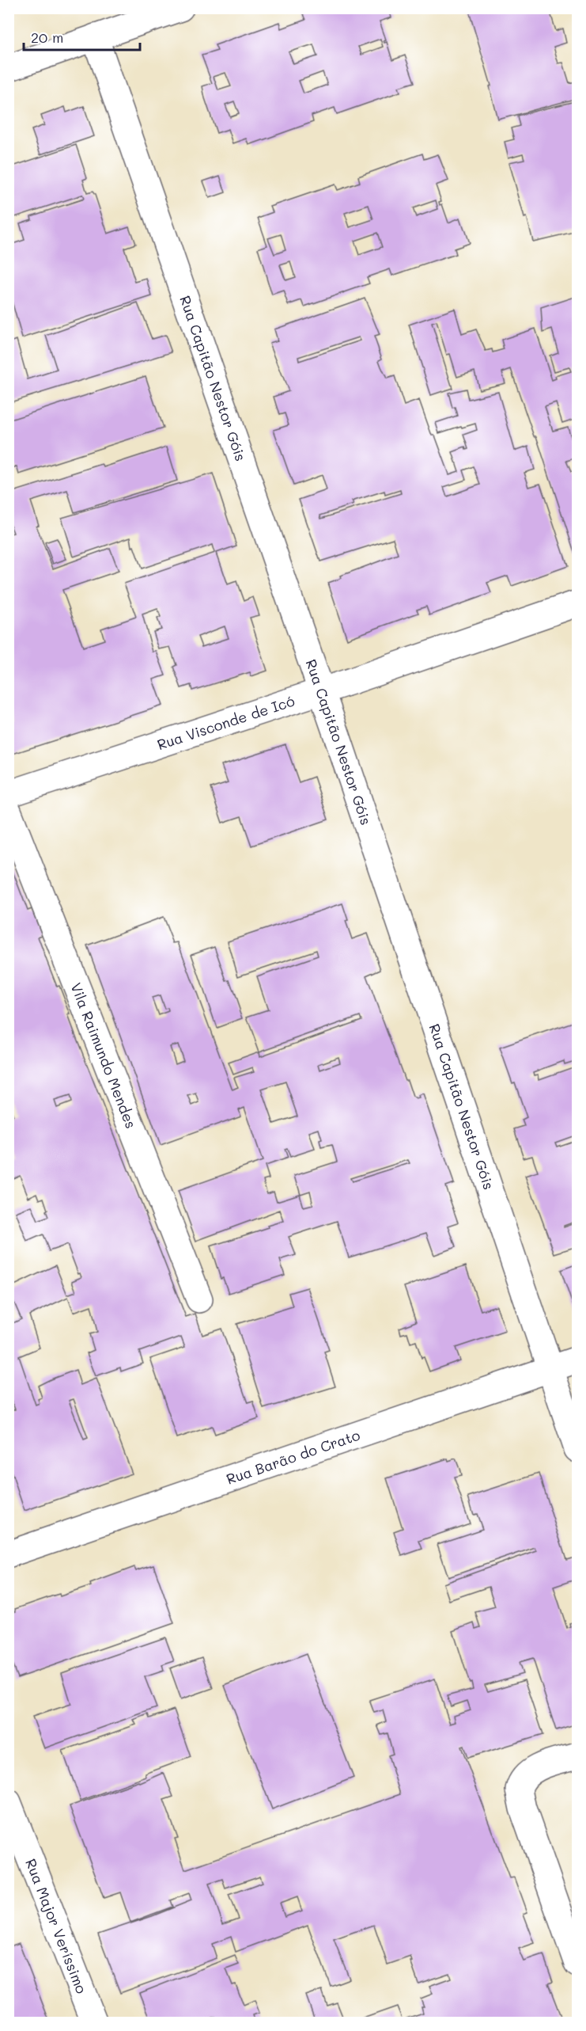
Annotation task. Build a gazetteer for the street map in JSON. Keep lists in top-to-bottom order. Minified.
{"streets":{"street":["Rua Capitão Nestor Góis","Rua Visconde de Icó","Vila Raimundo Mendes","Rua Barão do Crato","Rua Major Veríssimo"]},"crossings":[["Rua Capitão Nestor Góis","Rua Visconde de Icó"],["Rua Capitão Nestor Góis","Rua Barão do Crato"]],"scale_bar":"20 m"}
